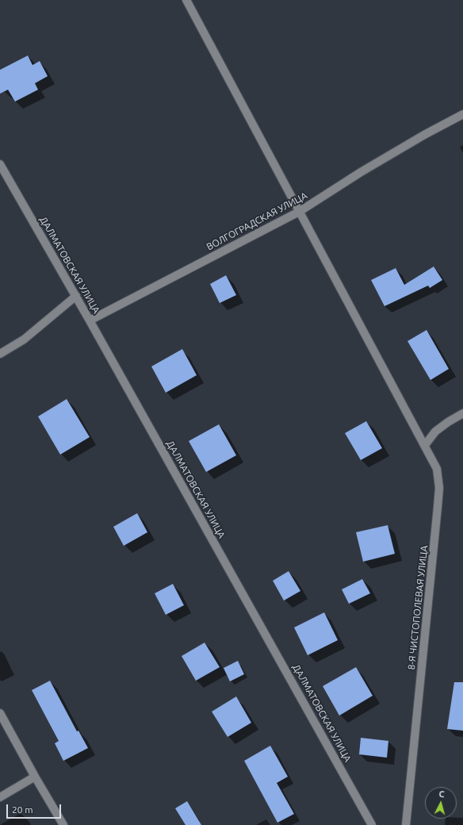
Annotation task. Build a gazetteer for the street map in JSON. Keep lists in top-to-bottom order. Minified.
{"streets":{"street":["ВОЛГОГРАДСКАЯ УЛИЦА","ДАЛМАТОВСКАЯ УЛИЦА","8-Я ЧИСТОПОЛЕВАЯ УЛИЦА"]},"crossings":[["ВОЛГОГРАДСКАЯ УЛИЦА","ДАЛМАТОВСКАЯ УЛИЦА"],["ВОЛГОГРАДСКАЯ УЛИЦА","8-Я ЧИСТОПОЛЕВАЯ УЛИЦА"]],"scale_bar":"20 m","north":"top"}
